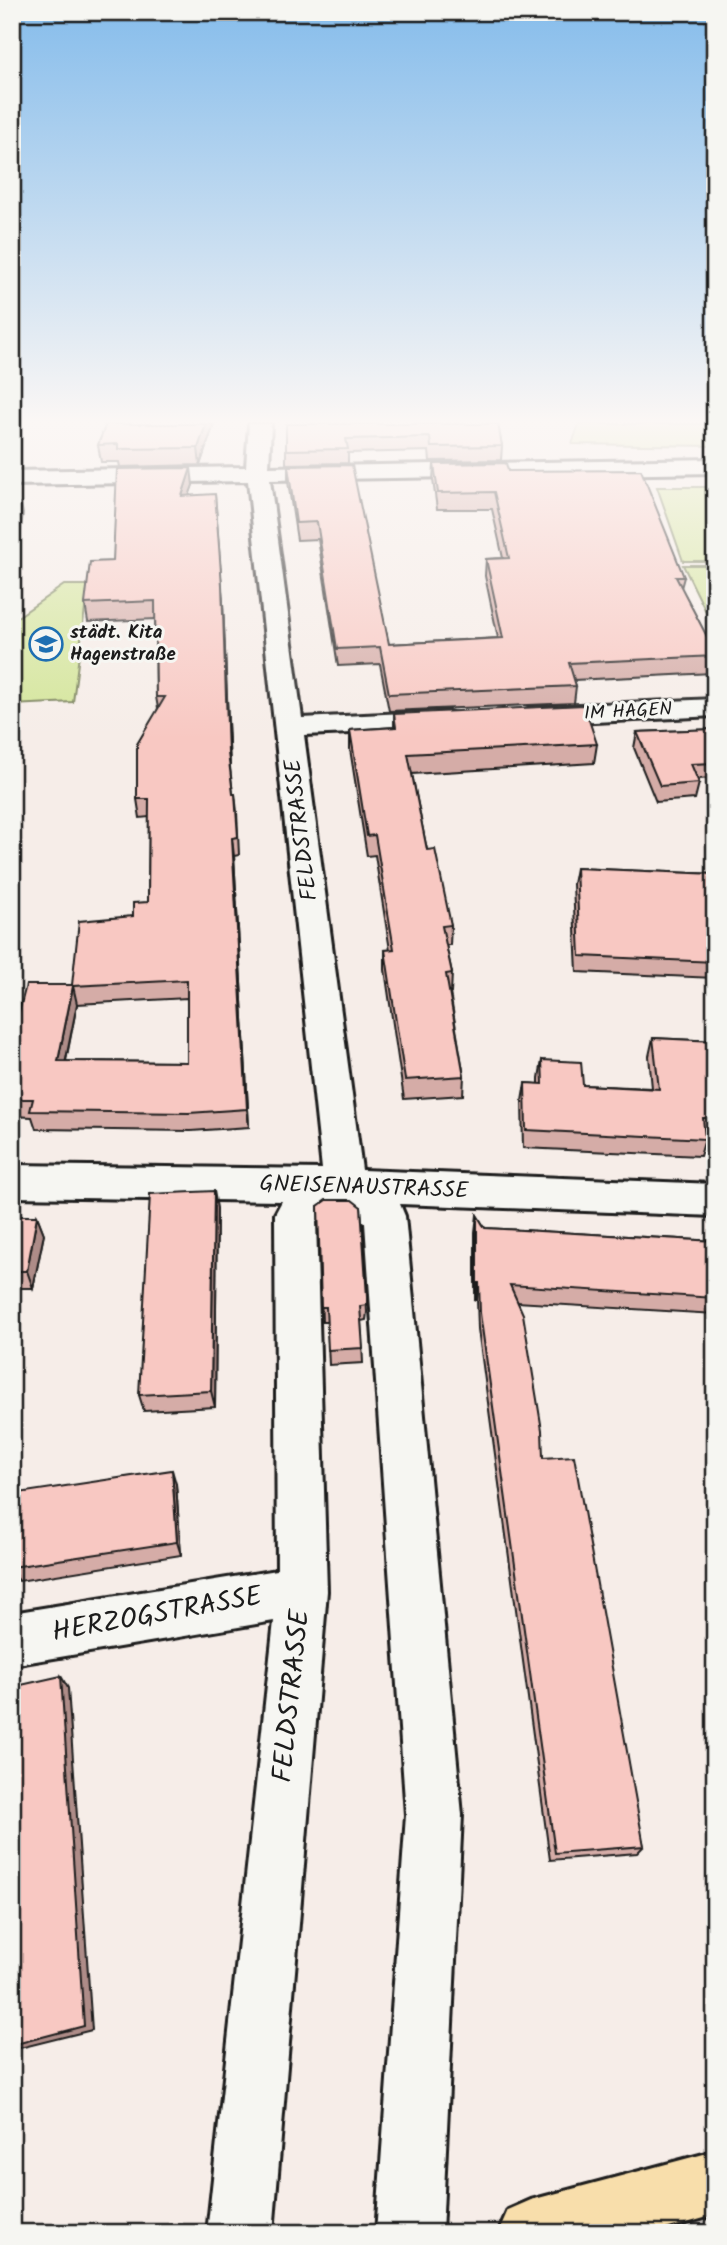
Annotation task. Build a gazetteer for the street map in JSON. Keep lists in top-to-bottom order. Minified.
{"streets":{"street":["IM HAGEN","FELDSTRASSE","GNEISENAUSTRASSE","HERZOGSTRASSE"]},"crossings":[["FELDSTRASSE","GNEISENAUSTRASSE"],["FELDSTRASSE","HERZOGSTRASSE"]],"places":{"school or university":["städt. Kita Hagenstraße"]}}
